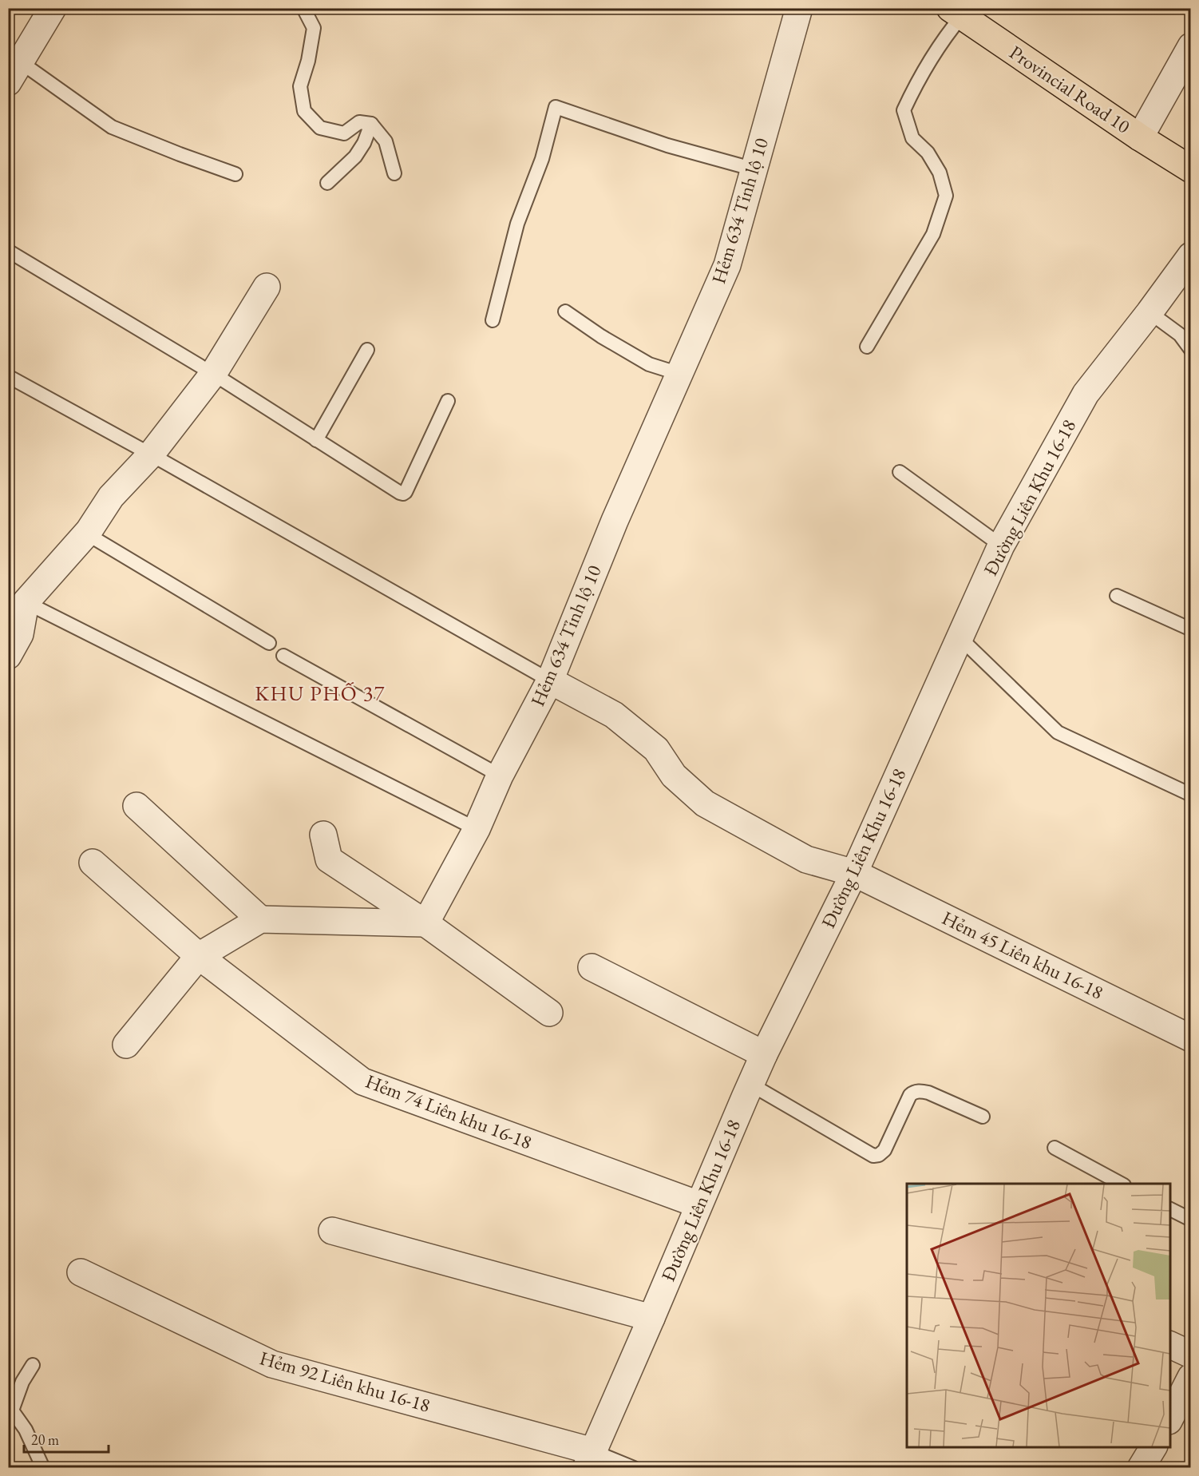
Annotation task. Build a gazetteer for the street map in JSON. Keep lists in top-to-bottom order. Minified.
{"streets":{"main road":["Provincial Road 10"],"street":["Hẻm 634 Tỉnh lộ 10","Đường Liên Khu 16-18","Hẻm 45 Liên khu 16-18","Hẻm 74 Liên khu 16-18","Hẻm 92 Liên khu 16-18"]},"crossings":[["Hẻm 634 Tỉnh lộ 10","Hẻm 45 Liên khu 16-18"],["Đường Liên Khu 16-18","Hẻm 45 Liên khu 16-18"],["Đường Liên Khu 16-18","Hẻm 74 Liên khu 16-18"],["Đường Liên Khu 16-18","Hẻm 92 Liên khu 16-18"]],"districts":["KHU PHỐ 37"],"scale_bar":"20 m"}
